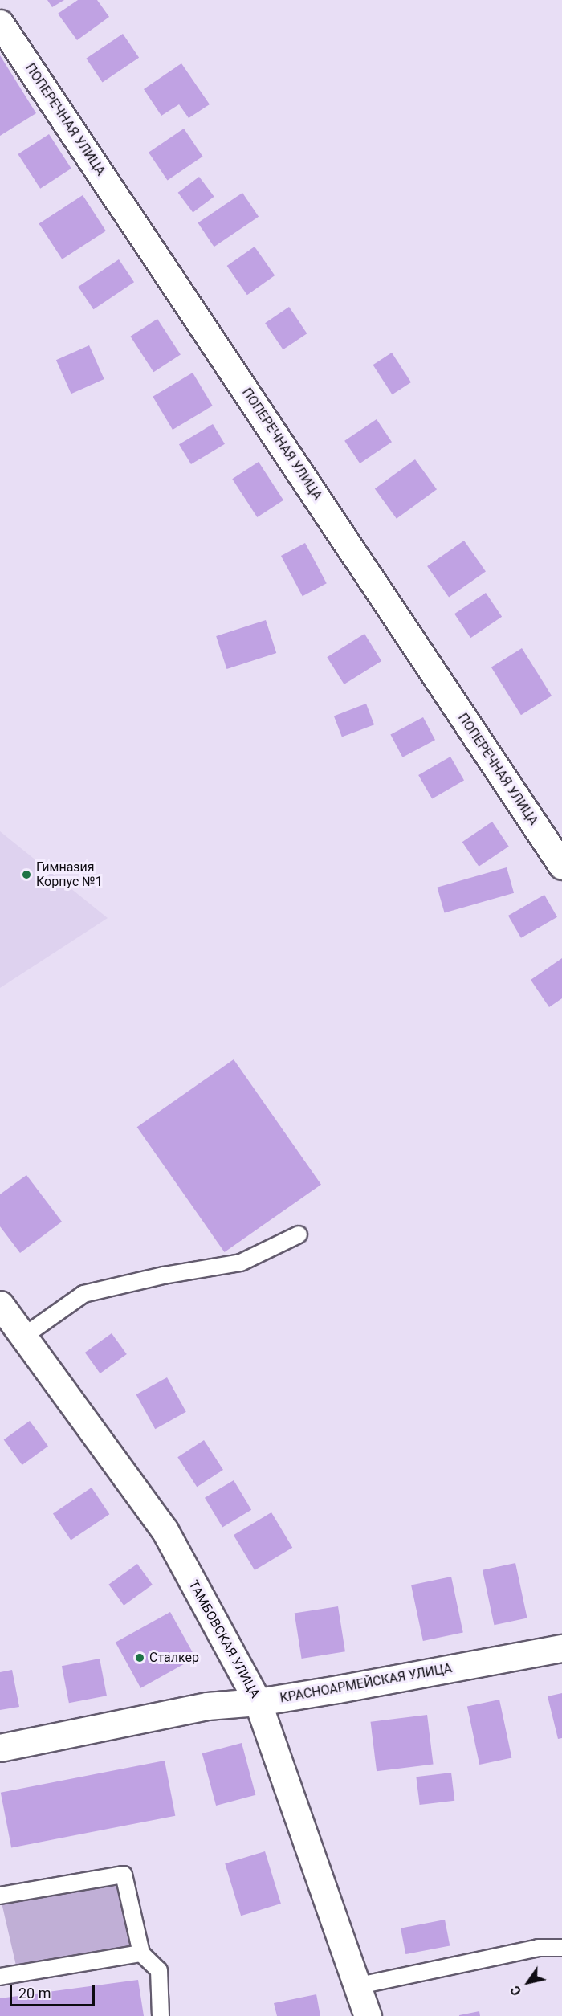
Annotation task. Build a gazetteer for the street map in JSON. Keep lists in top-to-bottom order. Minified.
{"streets":{"street":["ПОПЕРЕЧНАЯ УЛИЦА","ТАМБОВСКАЯ УЛИЦА","КРАСНОАРМЕЙСКАЯ УЛИЦА"]},"crossings":[["ТАМБОВСКАЯ УЛИЦА","КРАСНОАРМЕЙСКАЯ УЛИЦА"]],"places":["Гимназия Корпус №1","Сталкер"],"scale_bar":"20 m","north":"bottom left"}
